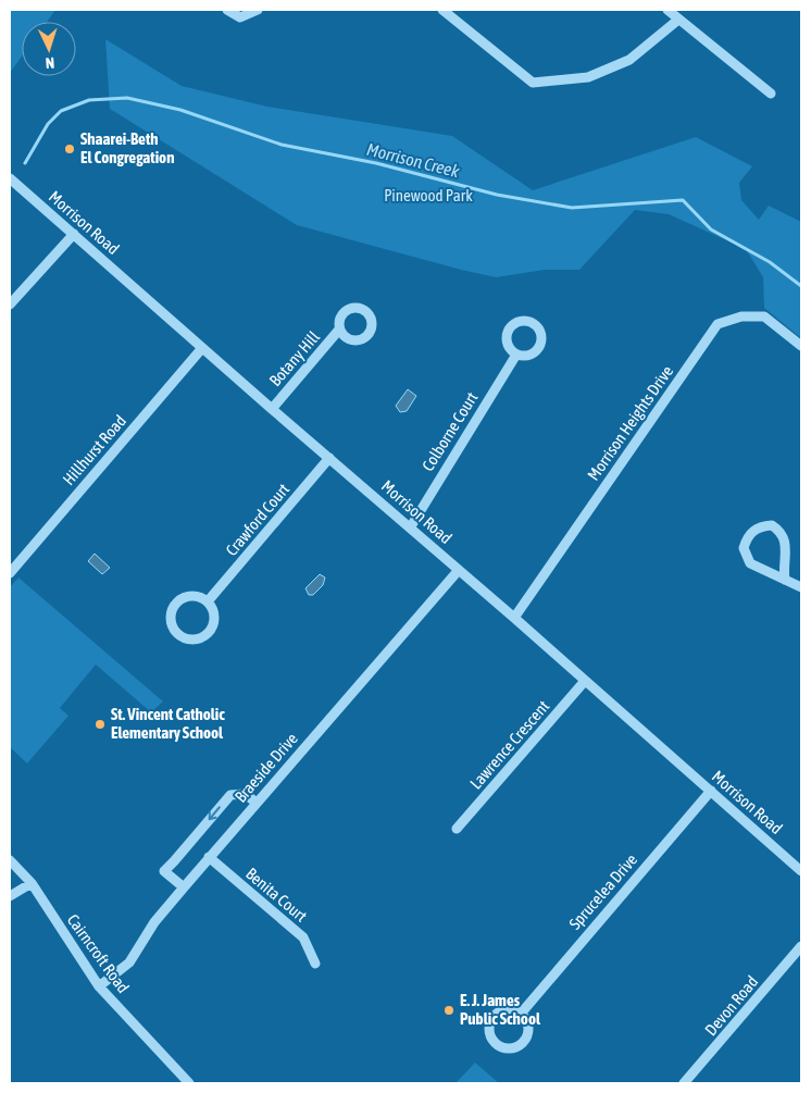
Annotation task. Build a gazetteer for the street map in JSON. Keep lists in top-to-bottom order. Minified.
{"streets":{"street":["Morrison Road","Botany Hill","Morrison Heights Drive","Colborne Court","Hillhurst Road","Crawford Court","Lawrence Crescent","Braeside Drive","Sprucelea Drive","Benita Court","Cairncroft Road","Devon Road"]},"crossings":[["Morrison Road","Botany Hill"],["Morrison Road","Morrison Heights Drive"],["Morrison Road","Colborne Court"],["Morrison Road","Hillhurst Road"],["Morrison Road","Crawford Court"],["Morrison Road","Lawrence Crescent"],["Morrison Road","Braeside Drive"],["Morrison Road","Sprucelea Drive"],["Braeside Drive","Benita Court"],["Braeside Drive","Cairncroft Road"]],"water":["Morrison Creek"],"parks":["Pinewood Park"],"places":["Shaarei-Beth El Congregation","St. Vincent Catholic Elementary School","E. J. James Public School"],"north":"bottom"}
